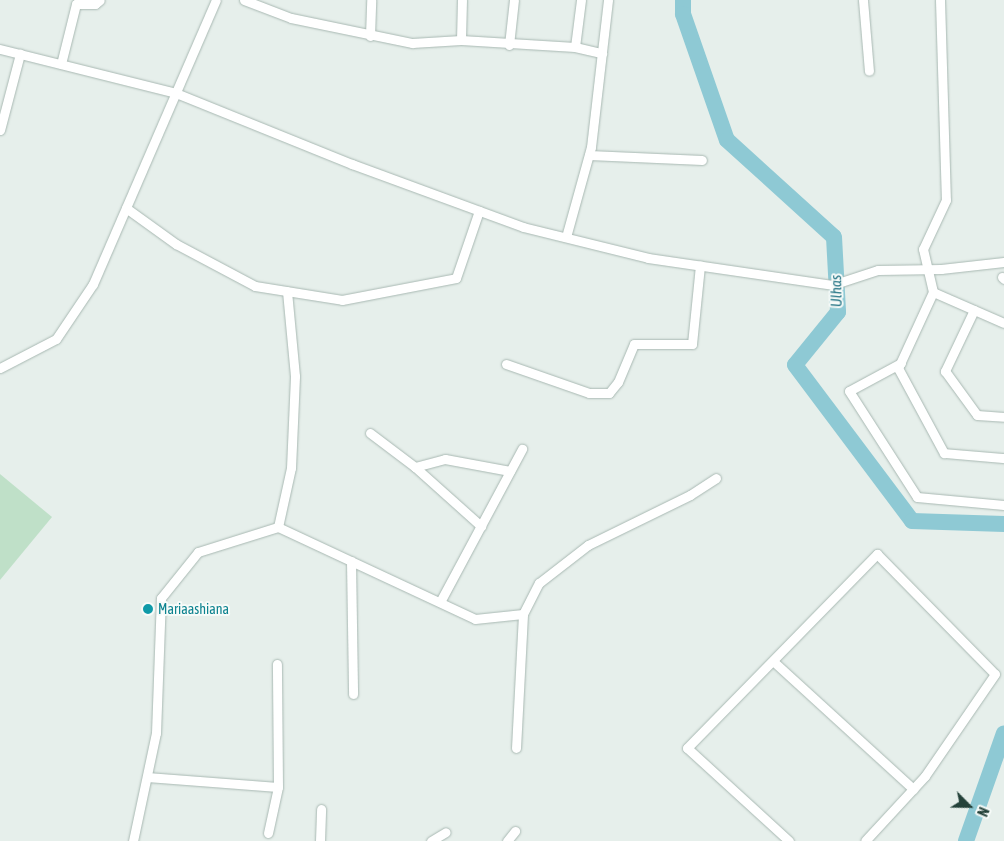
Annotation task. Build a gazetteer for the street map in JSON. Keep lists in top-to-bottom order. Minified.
{"water":["Ulhas"],"places":["Mariaashiana"],"north":"bottom right"}
